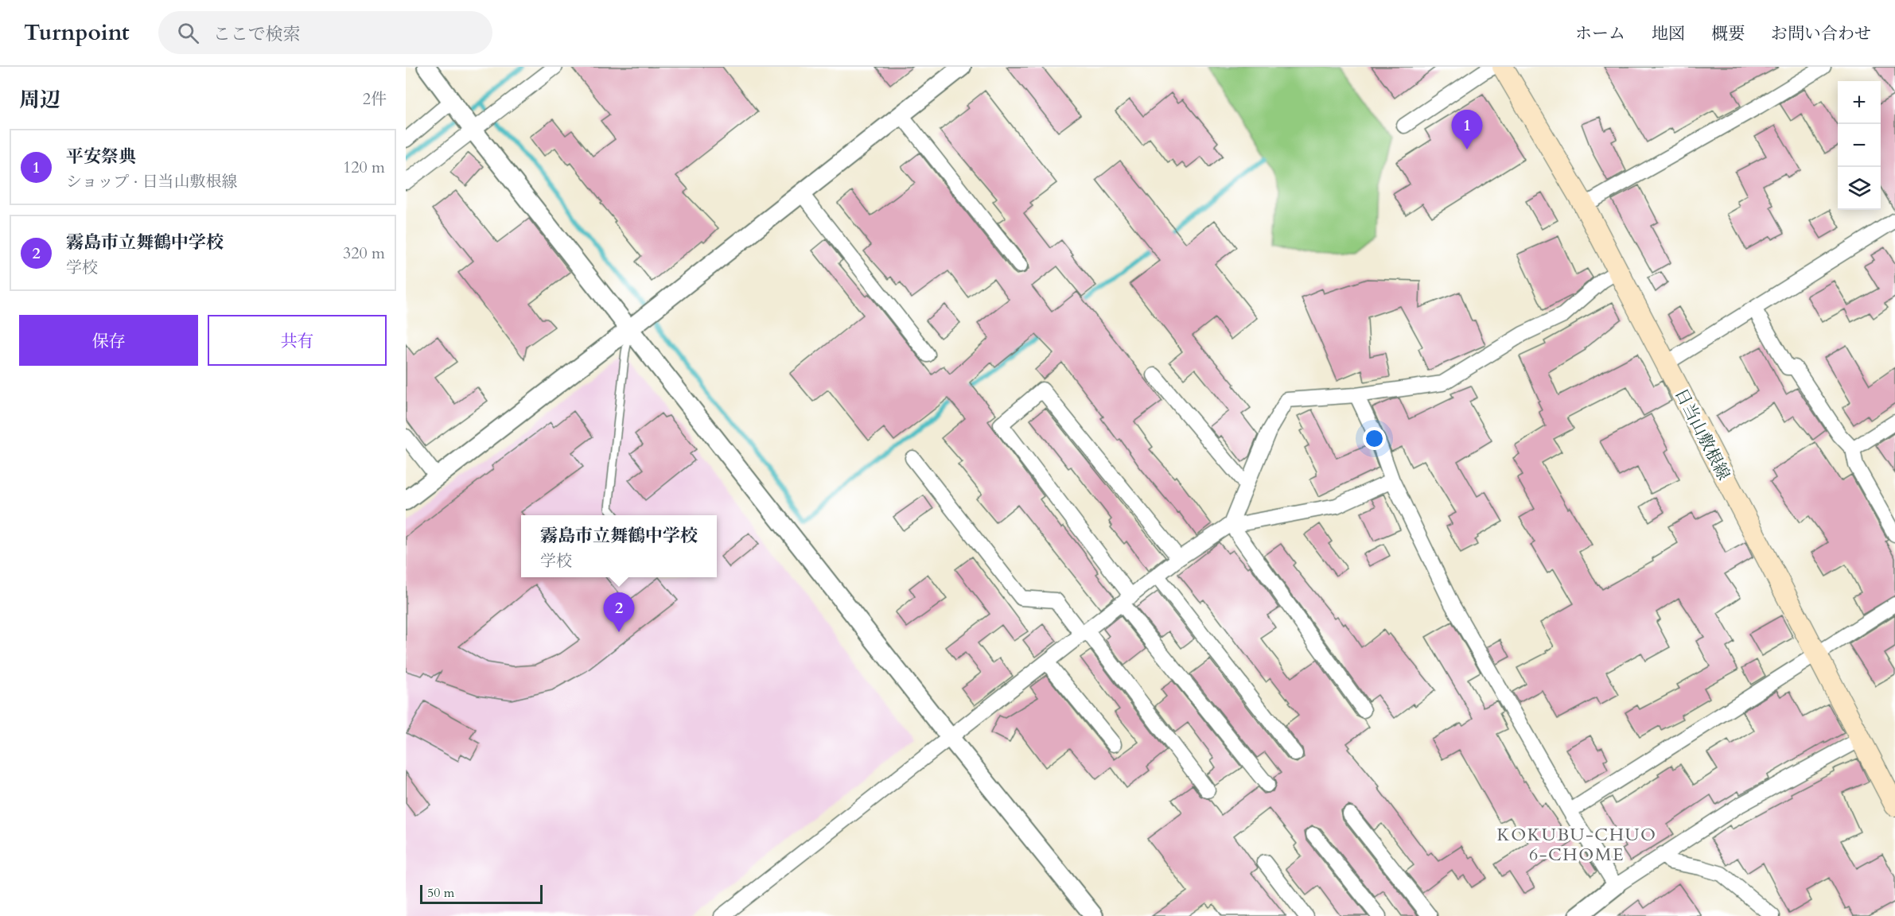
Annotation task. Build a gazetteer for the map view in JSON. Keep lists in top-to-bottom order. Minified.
{"streets":{"main road":["日当山敷根線"]},"districts":["KOKUBU-CHUO 6-CHOME"],"scale_bar":"50 m","page":{"header":"Turnpoint","search":"ここで検索","nav":["ホーム","地図","概要","お問い合わせ"],"heading":["周辺","2件"],"map_buttons":["+","−"],"pins":["1","2"],"list":[{"mark":"1","name":"平安祭典","note":"ショップ · 日当山敷根線","value":"120 m"},{"mark":"2","name":"霧島市立舞鶴中学校","note":"学校","value":"320 m"}],"buttons":["保存","共有"],"popup":["霧島市立舞鶴中学校","学校"],"scale":"50 m"}}
